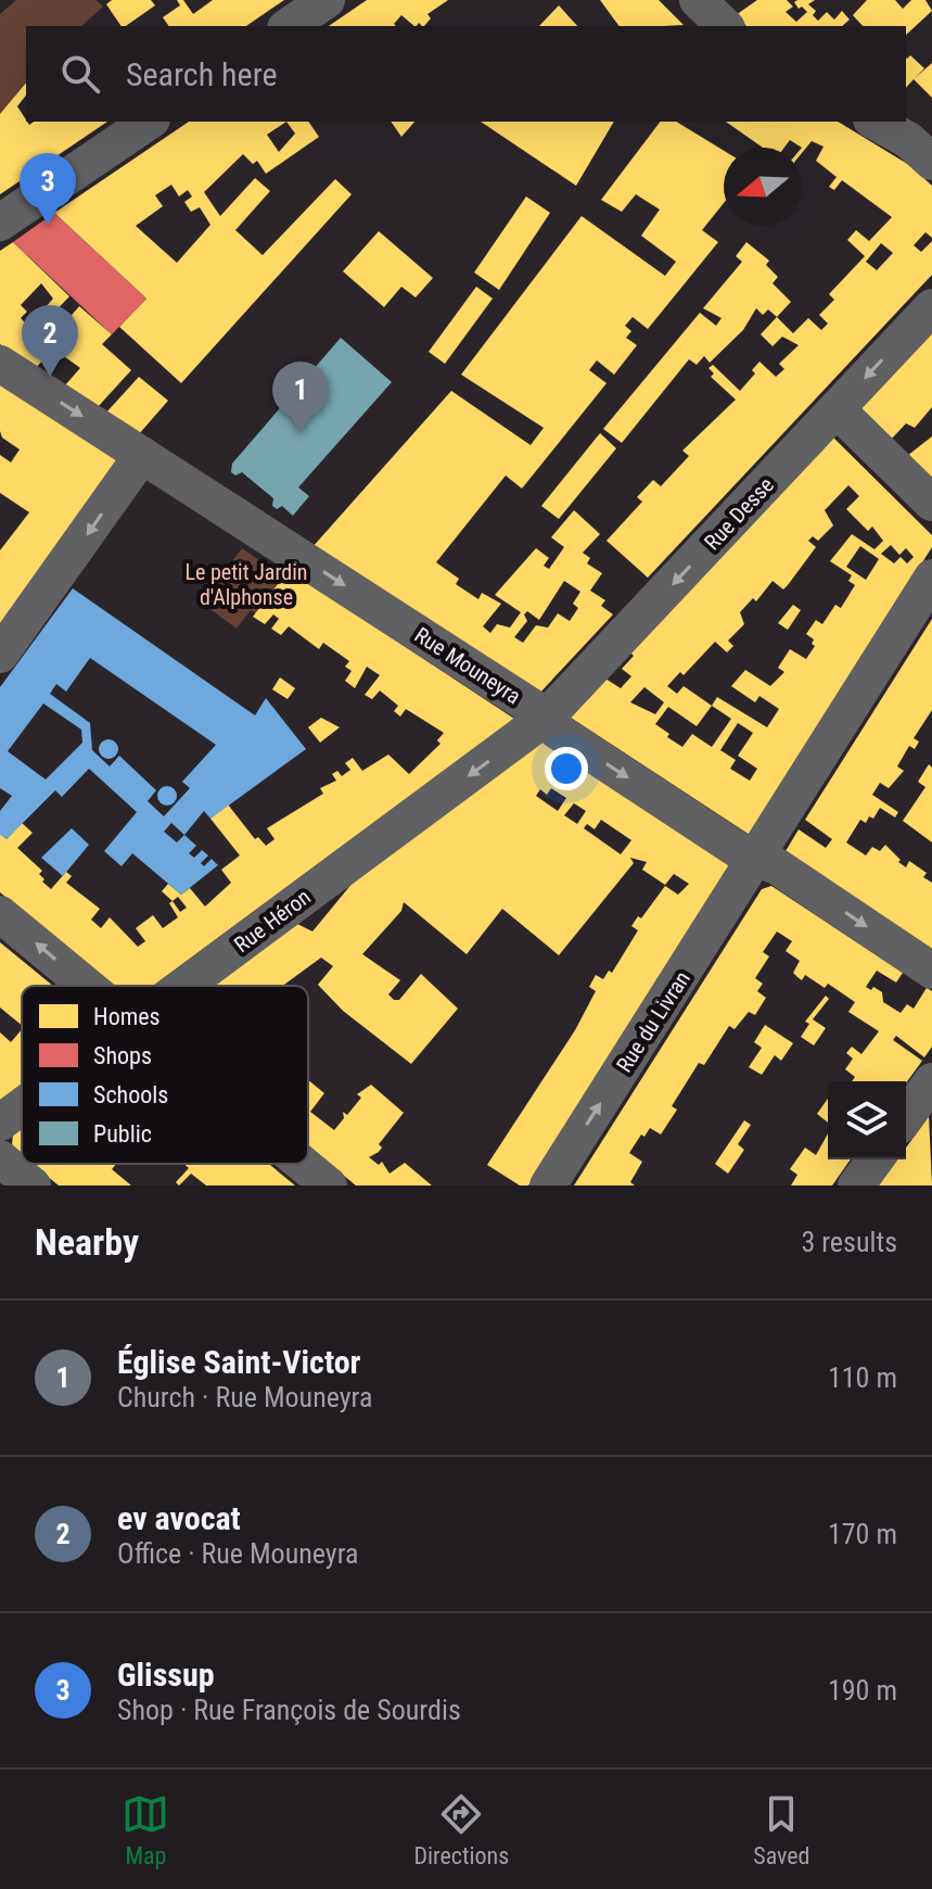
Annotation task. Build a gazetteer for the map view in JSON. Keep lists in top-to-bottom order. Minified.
{"streets":{"street":["Rue Desse","Rue Mouneyra","Rue Héron","Rue du Livran"]},"crossings":[["Rue Desse","Rue Mouneyra"],["Rue Desse","Rue Héron"],["Rue Mouneyra","Rue Héron"],["Rue Mouneyra","Rue du Livran"]],"one_way":["Rue Desse","Rue Mouneyra","Rue Héron","Rue du Livran"],"parks":["Le petit Jardin d'Alphonse"],"legend":["Homes","Shops","Schools","Public"],"north":"left","page":{"search":"Search here","pins":["3","2","1"],"heading":["Nearby","3 results"],"list":[{"mark":"1","name":"Église Saint-Victor","note":"Church · Rue Mouneyra","value":"110 m"},{"mark":"2","name":"ev avocat","note":"Office · Rue Mouneyra","value":"170 m"},{"mark":"3","name":"Glissup","note":"Shop · Rue François de Sourdis","value":"190 m"}],"nav":["Map","Directions","Saved"]}}
